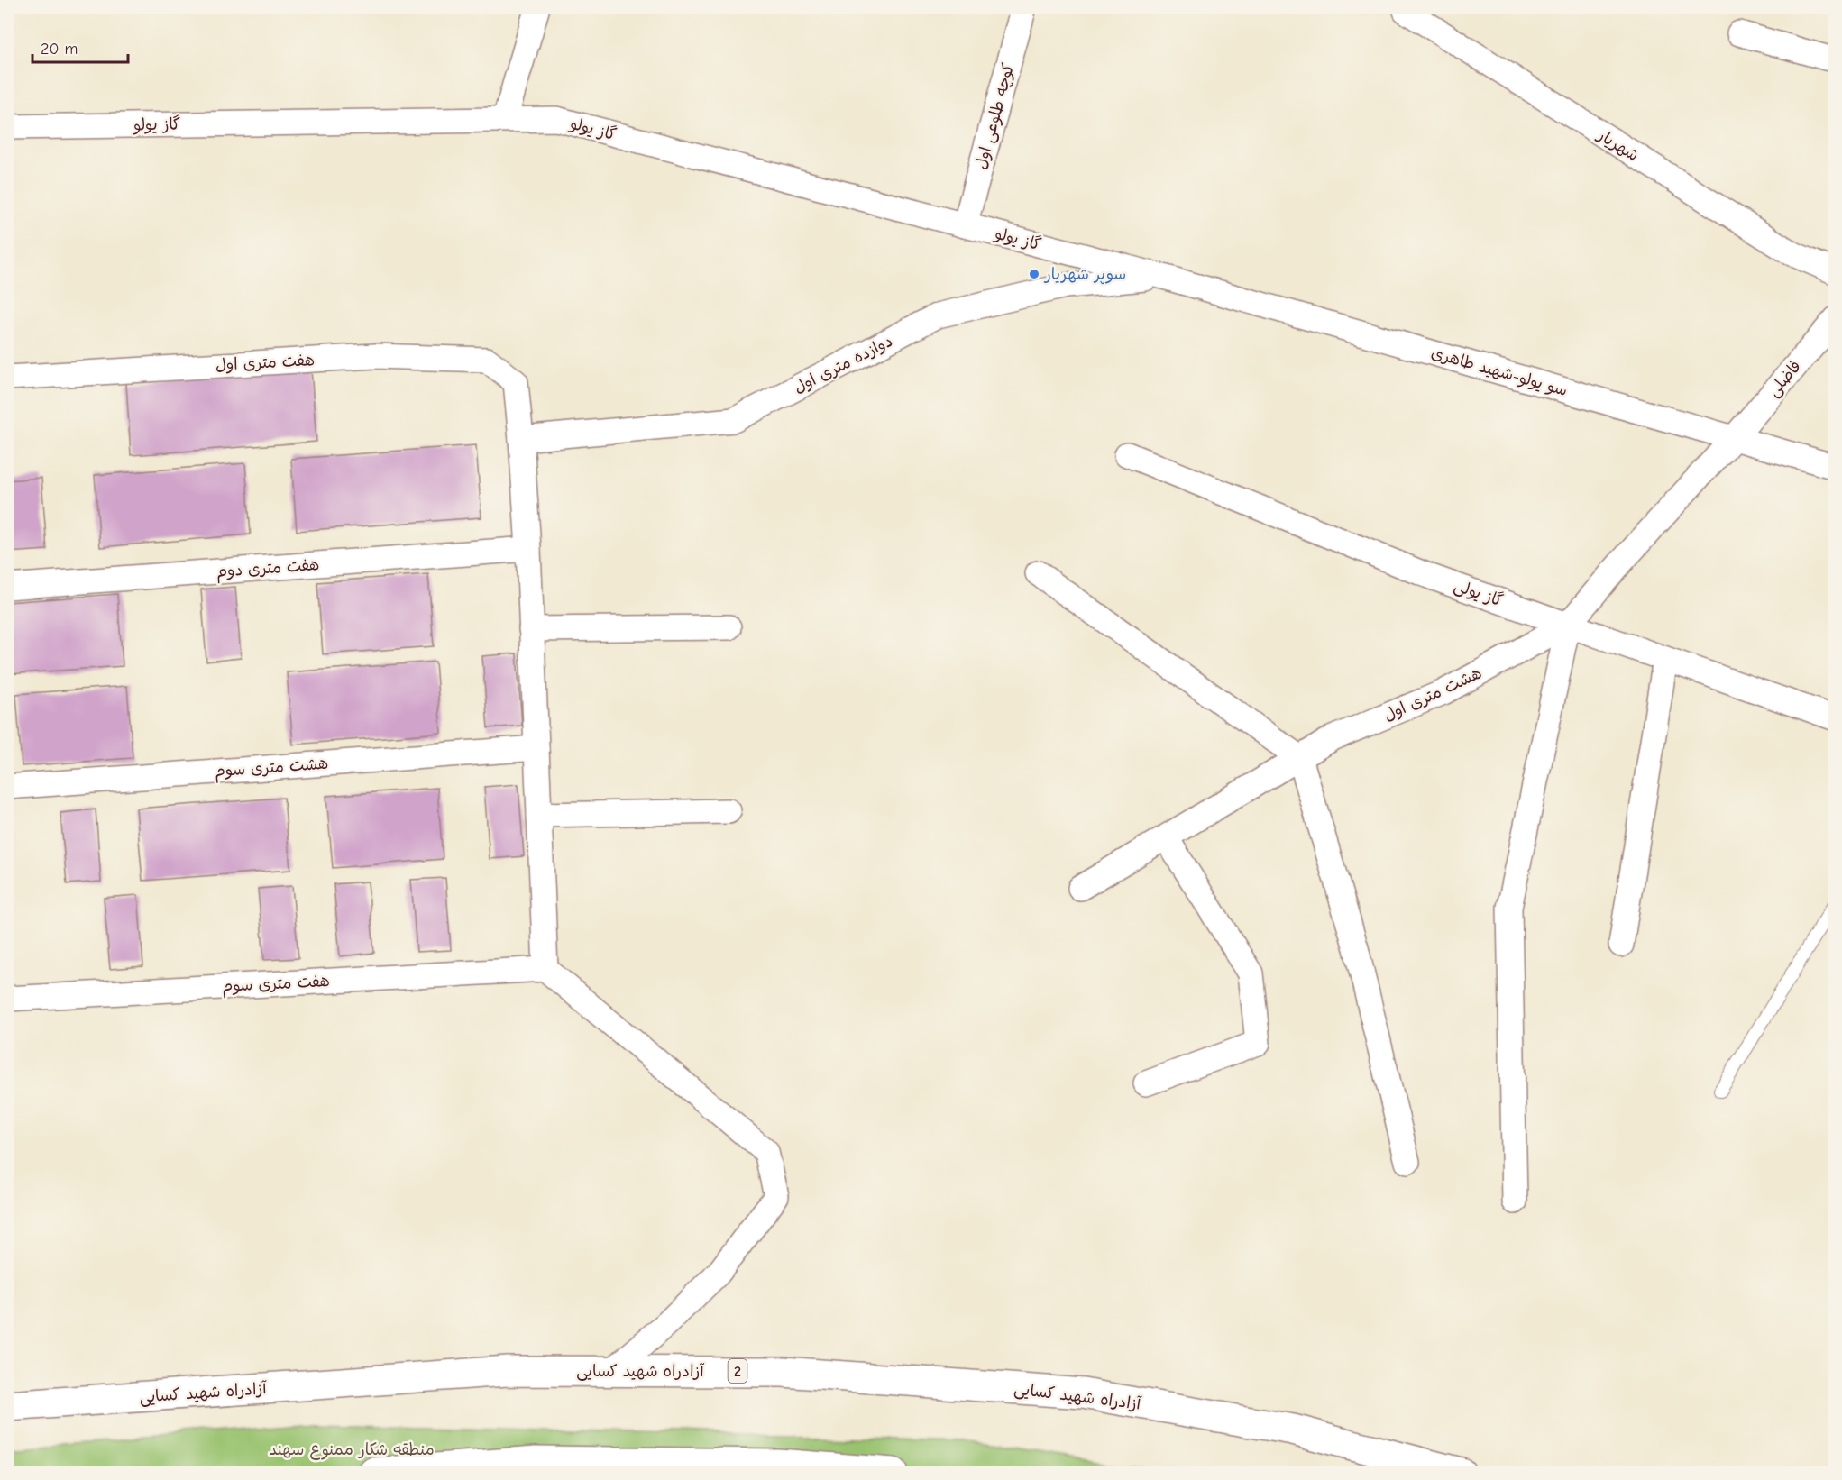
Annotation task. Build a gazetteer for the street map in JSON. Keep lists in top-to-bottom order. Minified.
{"streets":{"highway":["آزادراه شهید کسایی","2"],"street":["کوچه طلوعی اول","گاز یولو","شهریار","هفت متری اول","دوازده متری اول","سو یولو-شهید طاهری","فاضلی","هفت متری دوم","گاز یولی","هشت متری اول","هشت متری سوم","هفت متری سوم"]},"crossings":[["کوچه طلوعی اول","گاز یولو"],["گاز یولو","دوازده متری اول"],["گاز یولو","سو یولو-شهید طاهری"],["هفت متری اول","دوازده متری اول"],["دوازده متری اول","سو یولو-شهید طاهری"],["سو یولو-شهید طاهری","فاضلی"],["سو یولو-شهید طاهری","هشت متری اول"],["فاضلی","هشت متری اول"],["گاز یولی","هشت متری اول"]],"parks":["منطقه شکار ممنوع سهند"],"places":["سوپر شهریار"],"scale_bar":"20 m"}
